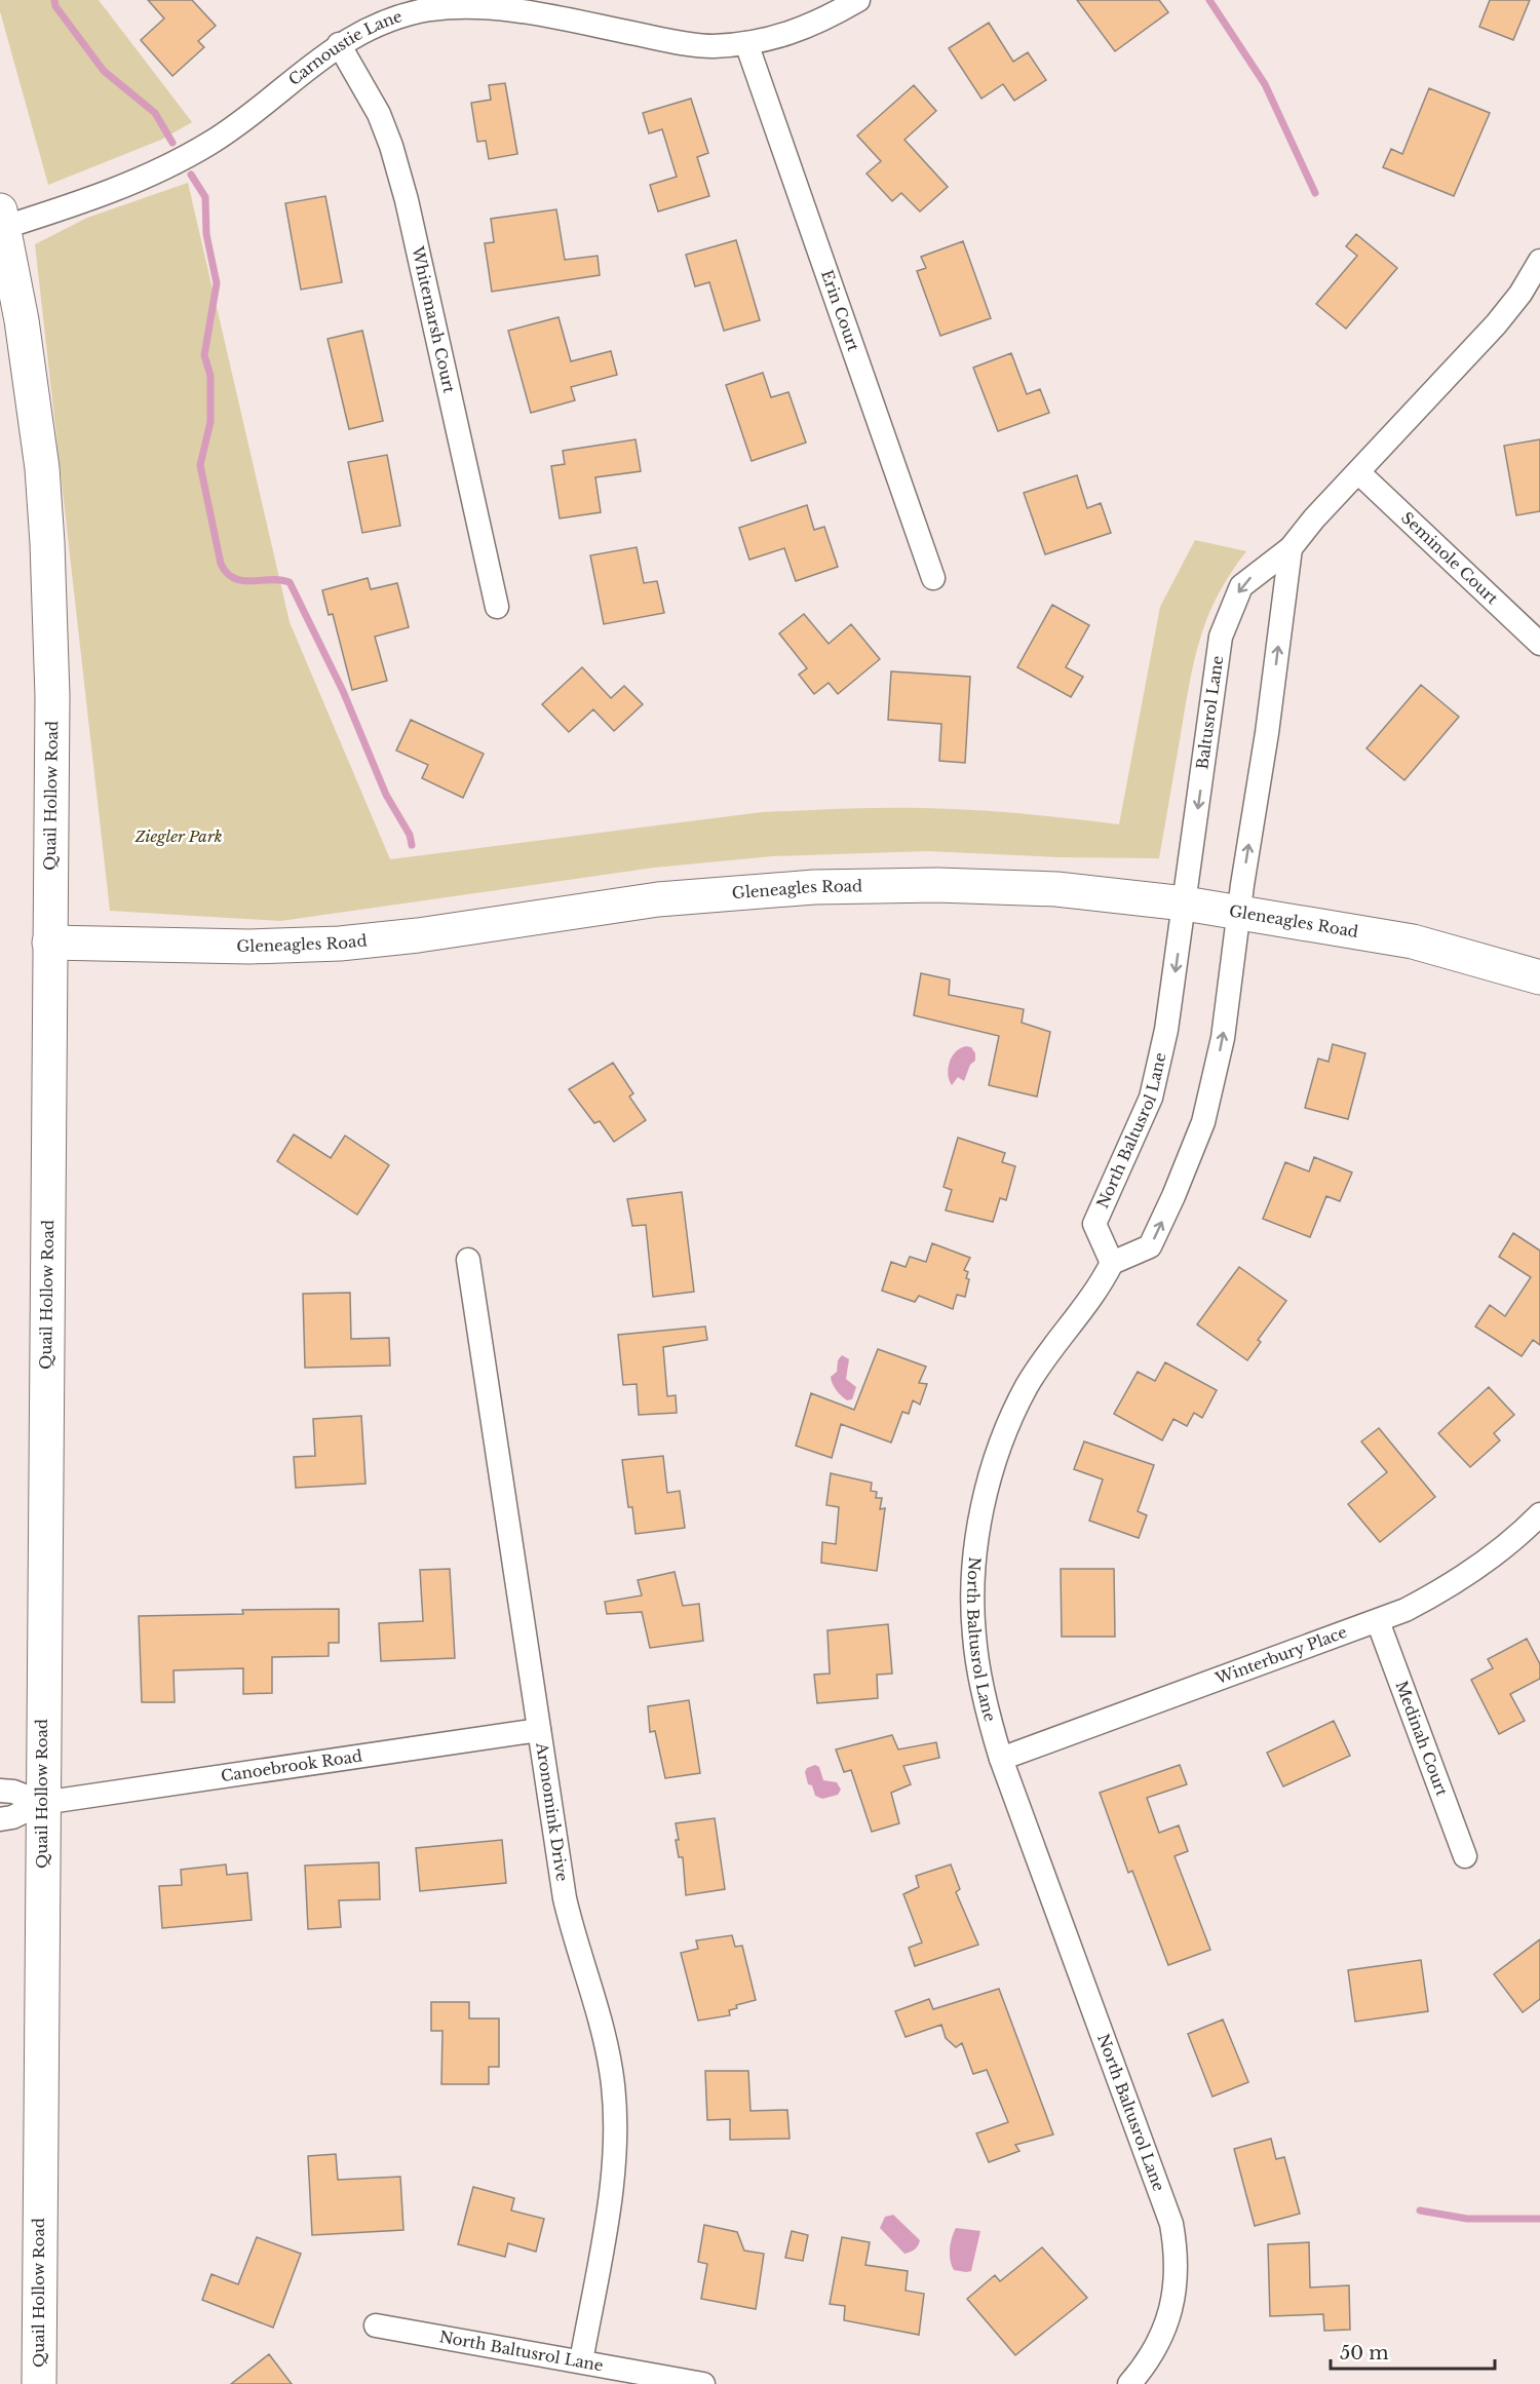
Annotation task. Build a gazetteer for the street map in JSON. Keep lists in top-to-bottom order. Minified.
{"streets":{"main road":["Quail Hollow Road","Gleneagles Road"],"street":["Carnoustie Lane","Erin Court","Whitemarsh Court","Seminole Court","Baltusrol Lane","North Baltusrol Lane","Winterbury Place","Medinah Court","Canoebrook Road","Aronomink Drive"]},"crossings":[["Carnoustie Lane","Erin Court"],["Carnoustie Lane","Whitemarsh Court"],["Carnoustie Lane","Quail Hollow Road"],["Seminole Court","Baltusrol Lane"],["Baltusrol Lane","Gleneagles Road"],["Baltusrol Lane","North Baltusrol Lane"],["Quail Hollow Road","Gleneagles Road"],["Quail Hollow Road","Canoebrook Road"],["Gleneagles Road","North Baltusrol Lane"],["North Baltusrol Lane","Winterbury Place"],["North Baltusrol Lane","Aronomink Drive"],["Winterbury Place","Medinah Court"],["Canoebrook Road","Aronomink Drive"]],"parks":["Ziegler Park"],"scale_bar":"50 m"}
